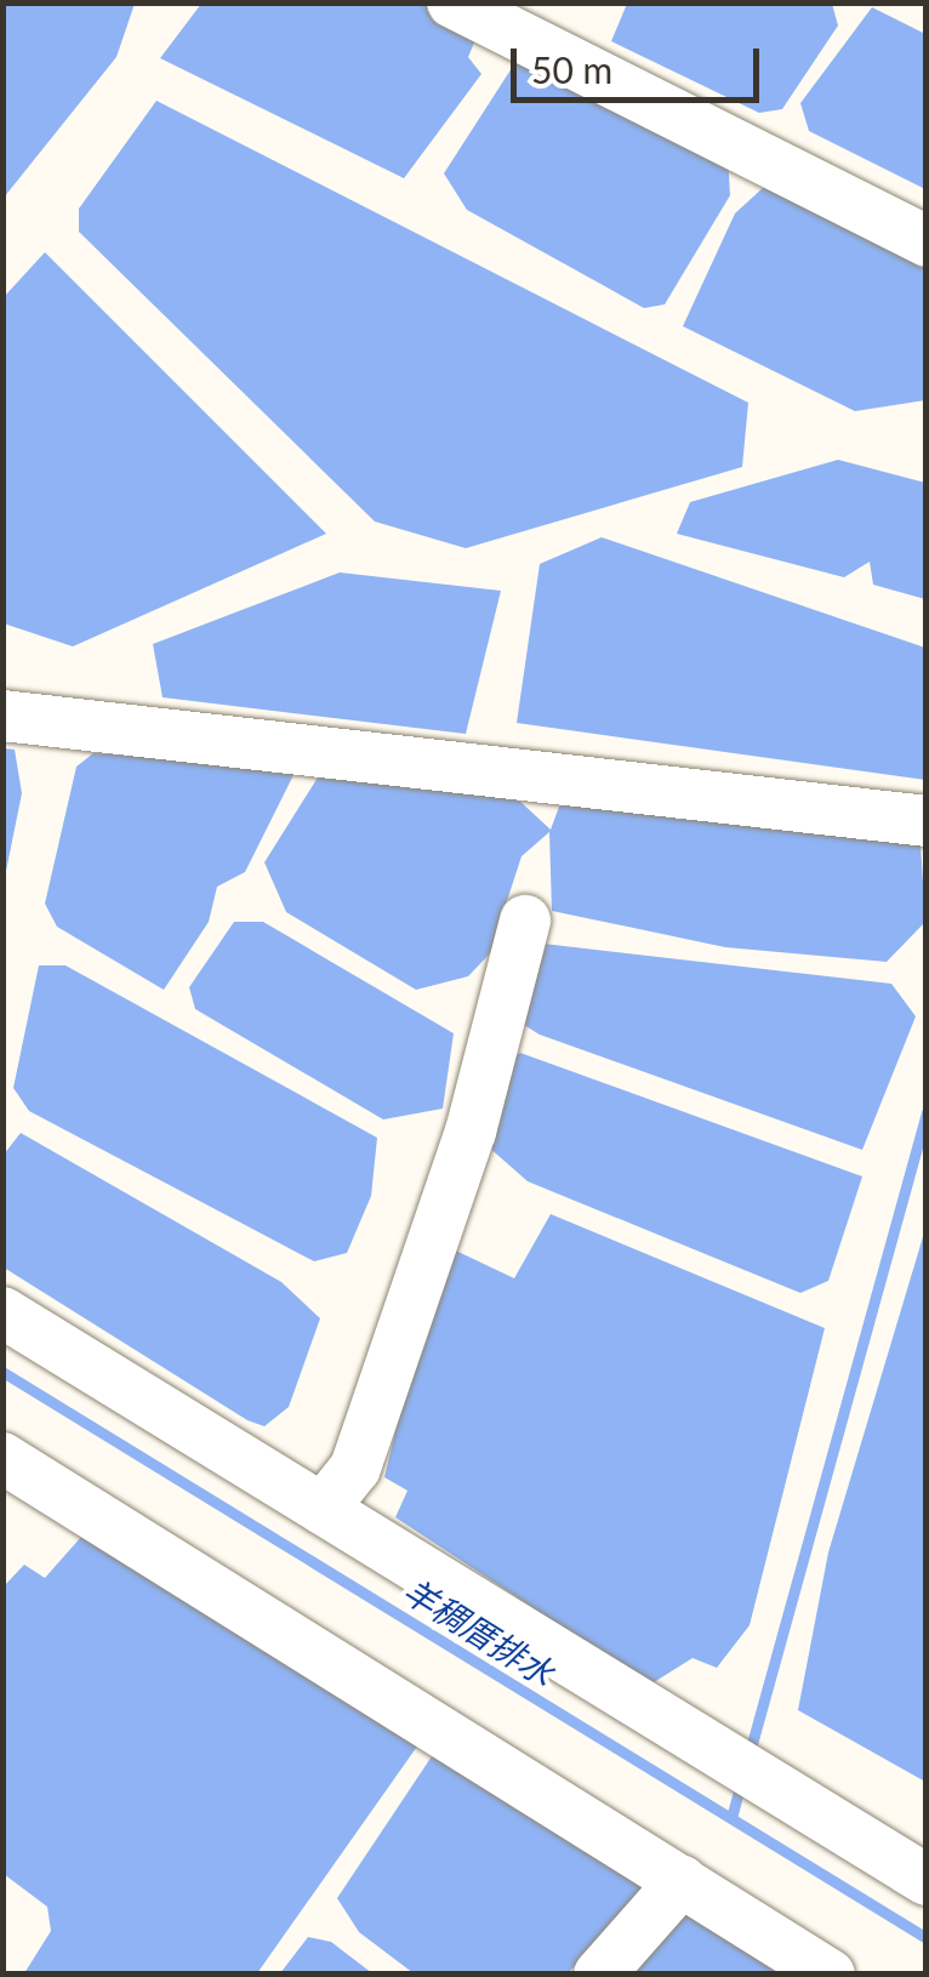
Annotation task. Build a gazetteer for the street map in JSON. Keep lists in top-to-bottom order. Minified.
{"water":["羊稠厝排水"],"scale_bar":"50 m"}
